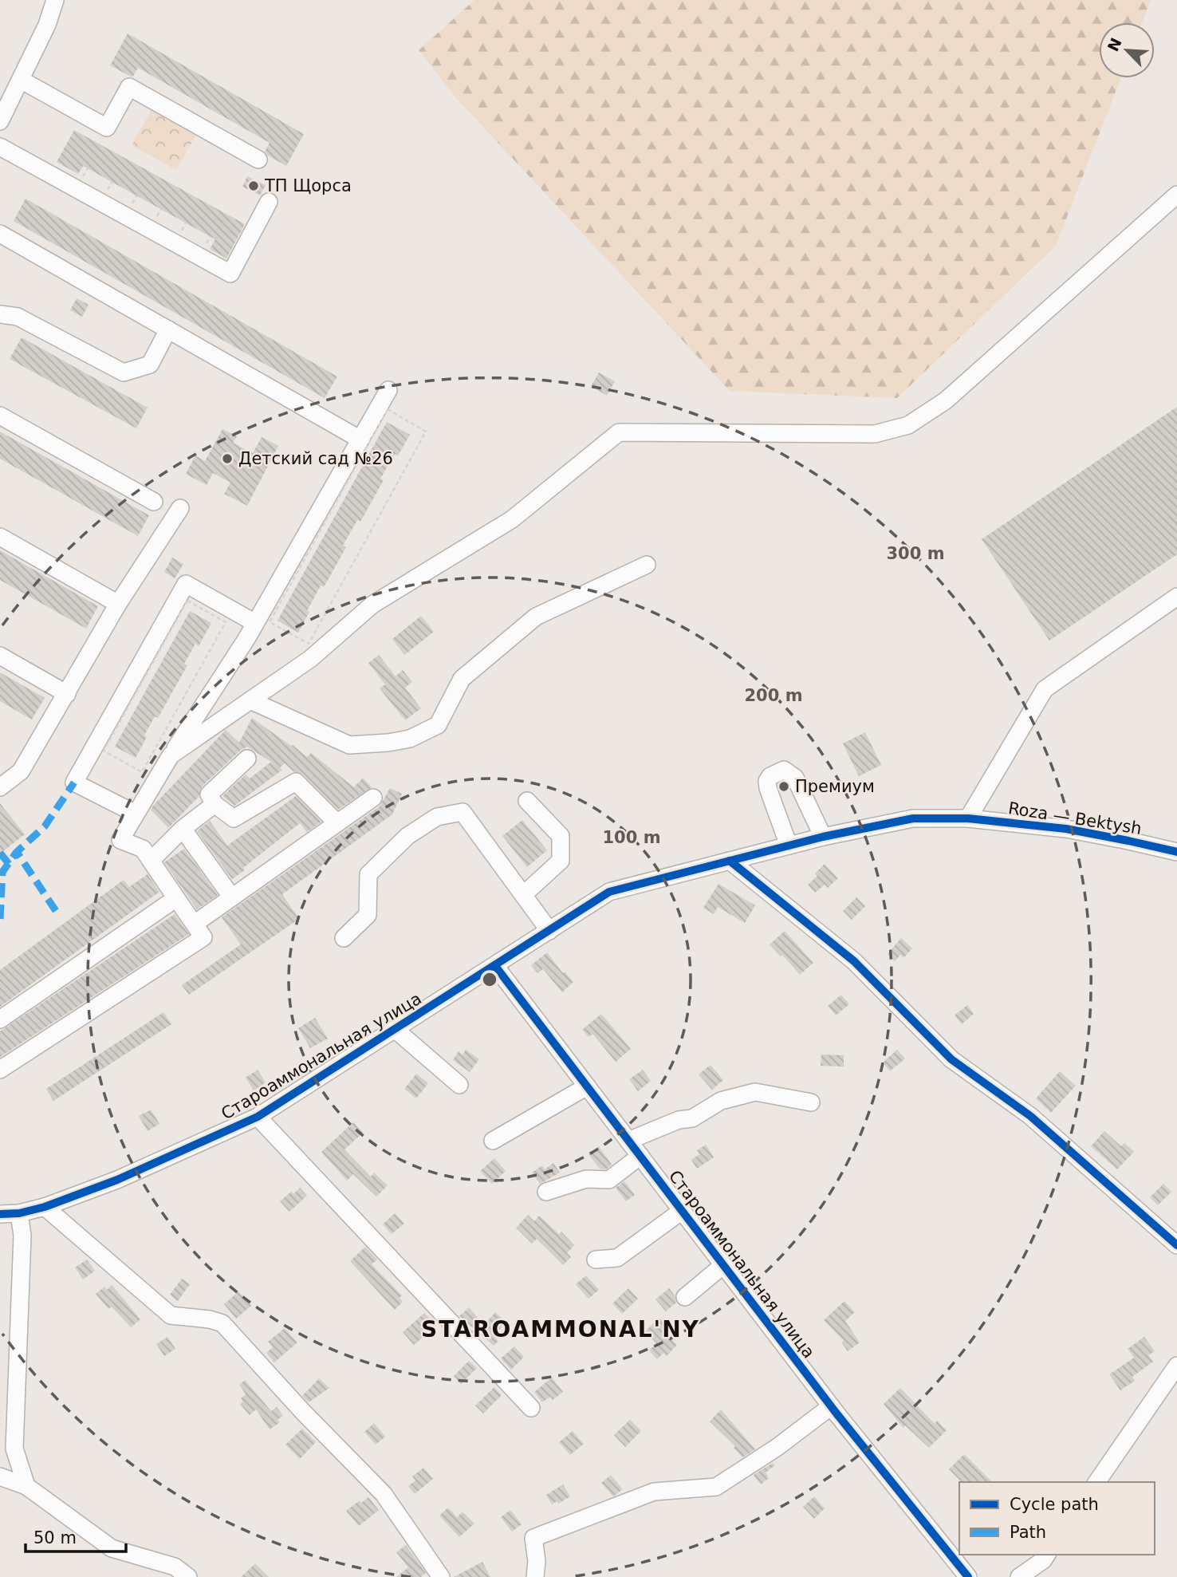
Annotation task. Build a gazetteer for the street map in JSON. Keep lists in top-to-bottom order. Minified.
{"streets":{"street":["Roza — Bektysh","Староаммональная улица"]},"crossings":[["Roza — Bektysh","Староаммональная улица"]],"districts":["STAROAMMONAL'NY"],"places":["ТП Щорса","Детский сад №26","Премиум"],"legend":["Cycle path","Path"],"scale_bar":"50 m","north":"top left","rings":["300 m","200 m","100 m"]}
